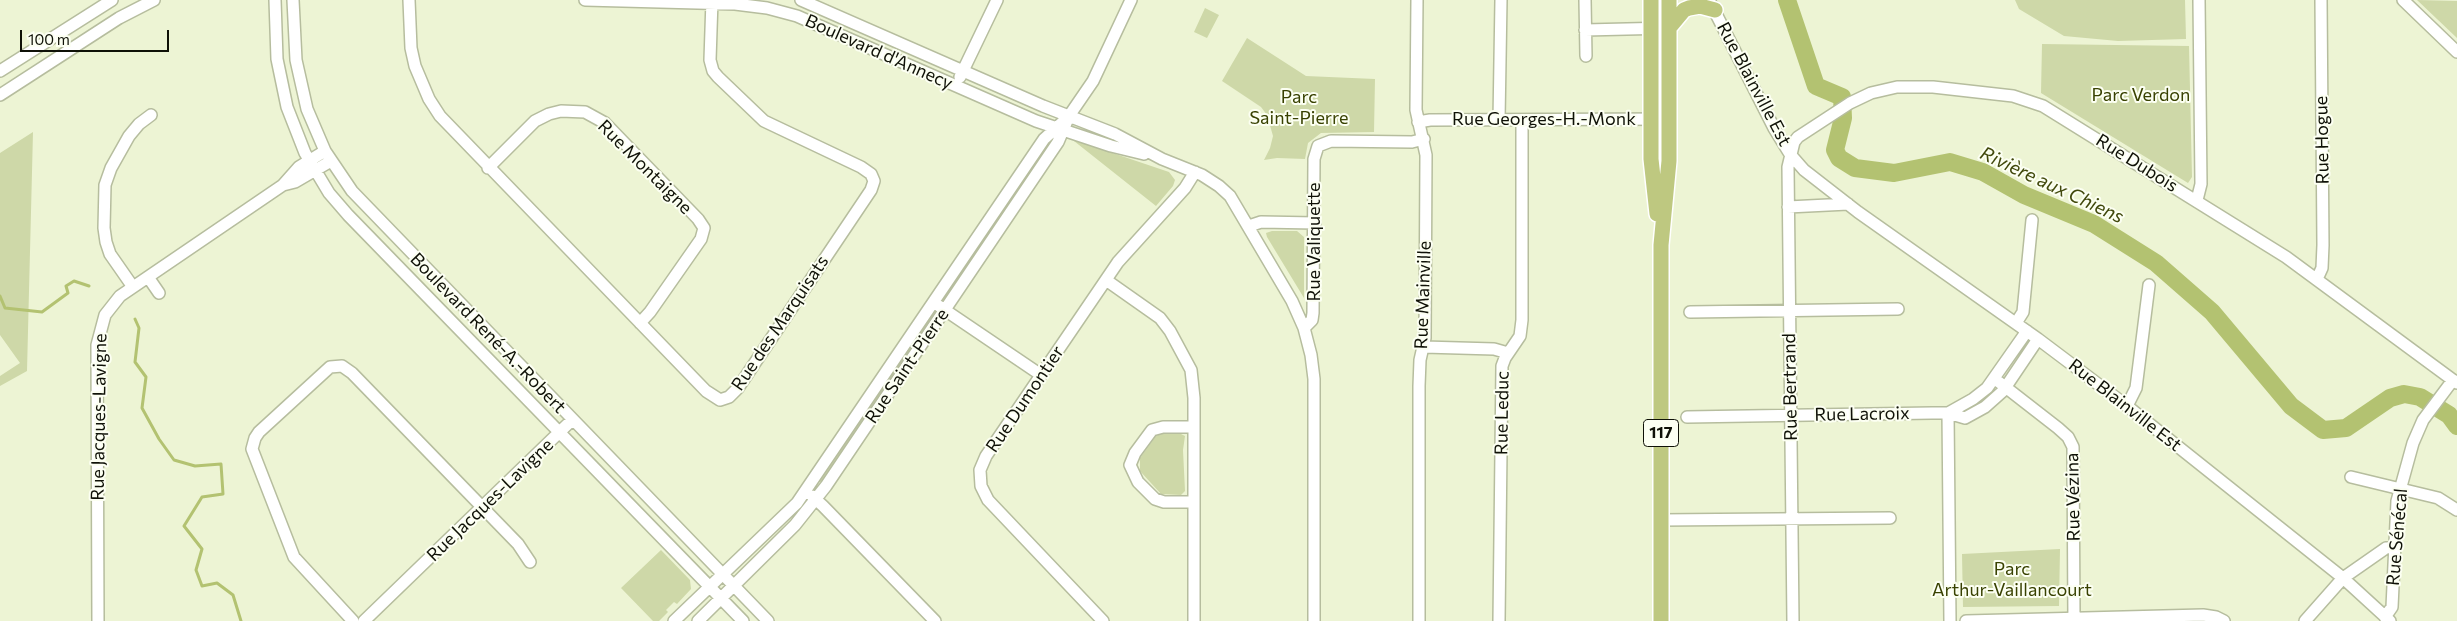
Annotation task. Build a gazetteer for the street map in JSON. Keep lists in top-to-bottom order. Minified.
{"streets":{"main road":["117"],"street":["Boulevard d'Annecy","Rue Blainville Est","Rue Georges-H.-Monk","Rue Hogue","Rue Dubois","Rue Montaigne","Rue Valiquette","Rue Mainville","Rue des Marquisats","Boulevard René-A.-Robert","Rue Saint-Pierre","Rue Bertrand","Rue Dumontier","Rue Leduc","Rue Lacroix","Rue Jacques-Lavigne","Rue Vézina","Rue Sénécal"]},"crossings":[["Boulevard d'Annecy","Rue Valiquette"],["Boulevard d'Annecy","Rue des Marquisats"],["Boulevard d'Annecy","Rue Saint-Pierre"],["Boulevard d'Annecy","Rue Dumontier"],["Rue Blainville Est","Rue Dubois"],["Rue Blainville Est","Rue Bertrand"],["Rue Blainville Est","Rue Lacroix"],["Rue Blainville Est","Rue Sénécal"],["Rue Georges-H.-Monk","Rue Mainville"],["Rue Georges-H.-Monk","Rue Leduc"],["Rue Georges-H.-Monk","117"],["Rue Hogue","Rue Dubois"],["Rue Dubois","Rue Bertrand"],["Rue Dubois","Rue Sénécal"],["Rue Montaigne","Rue des Marquisats"],["Rue Valiquette","Rue Mainville"],["Boulevard René-A.-Robert","Rue Saint-Pierre"],["Boulevard René-A.-Robert","Rue Jacques-Lavigne"],["Rue Bertrand","Rue Lacroix"],["Rue Lacroix","Rue Vézina"]],"water":["Rivière aux Chiens"],"parks":["Parc Verdon","Parc Saint-Pierre","Parc Arthur-Vaillancourt"],"scale_bar":"100 m"}
